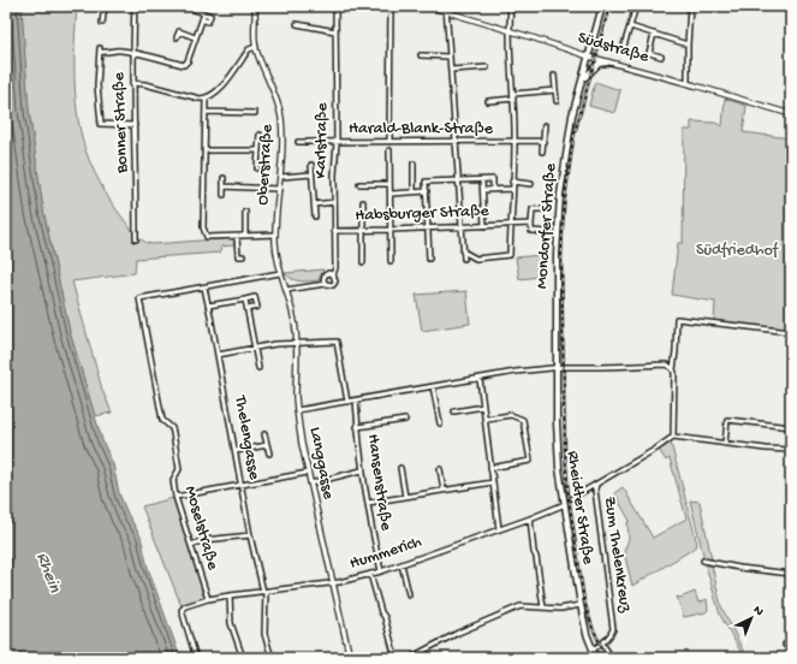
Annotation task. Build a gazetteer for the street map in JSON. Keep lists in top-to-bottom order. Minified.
{"streets":{"main road":["Mondorfer Straße","Rheidter Straße"],"street":["Südstraße","Bonner Straße","Harald-Blank-Straße","Karlstraße","Oberstraße","Habsburger Straße","Thelengasse","Langgasse","Hansenstraße","Moselstraße","Hummerich","Zum Thelenkreuz"]},"crossings":[["Südstraße","Mondorfer Straße"],["Harald-Blank-Straße","Karlstraße"],["Karlstraße","Habsburger Straße"],["Oberstraße","Langgasse"],["Mondorfer Straße","Rheidter Straße"],["Thelengasse","Moselstraße"],["Thelengasse","Hummerich"],["Langgasse","Hummerich"],["Hansenstraße","Hummerich"],["Rheidter Straße","Hummerich"],["Moselstraße","Hummerich"]],"water":["Rhein"],"parks":["Südfriedhof"],"north":"top right"}
